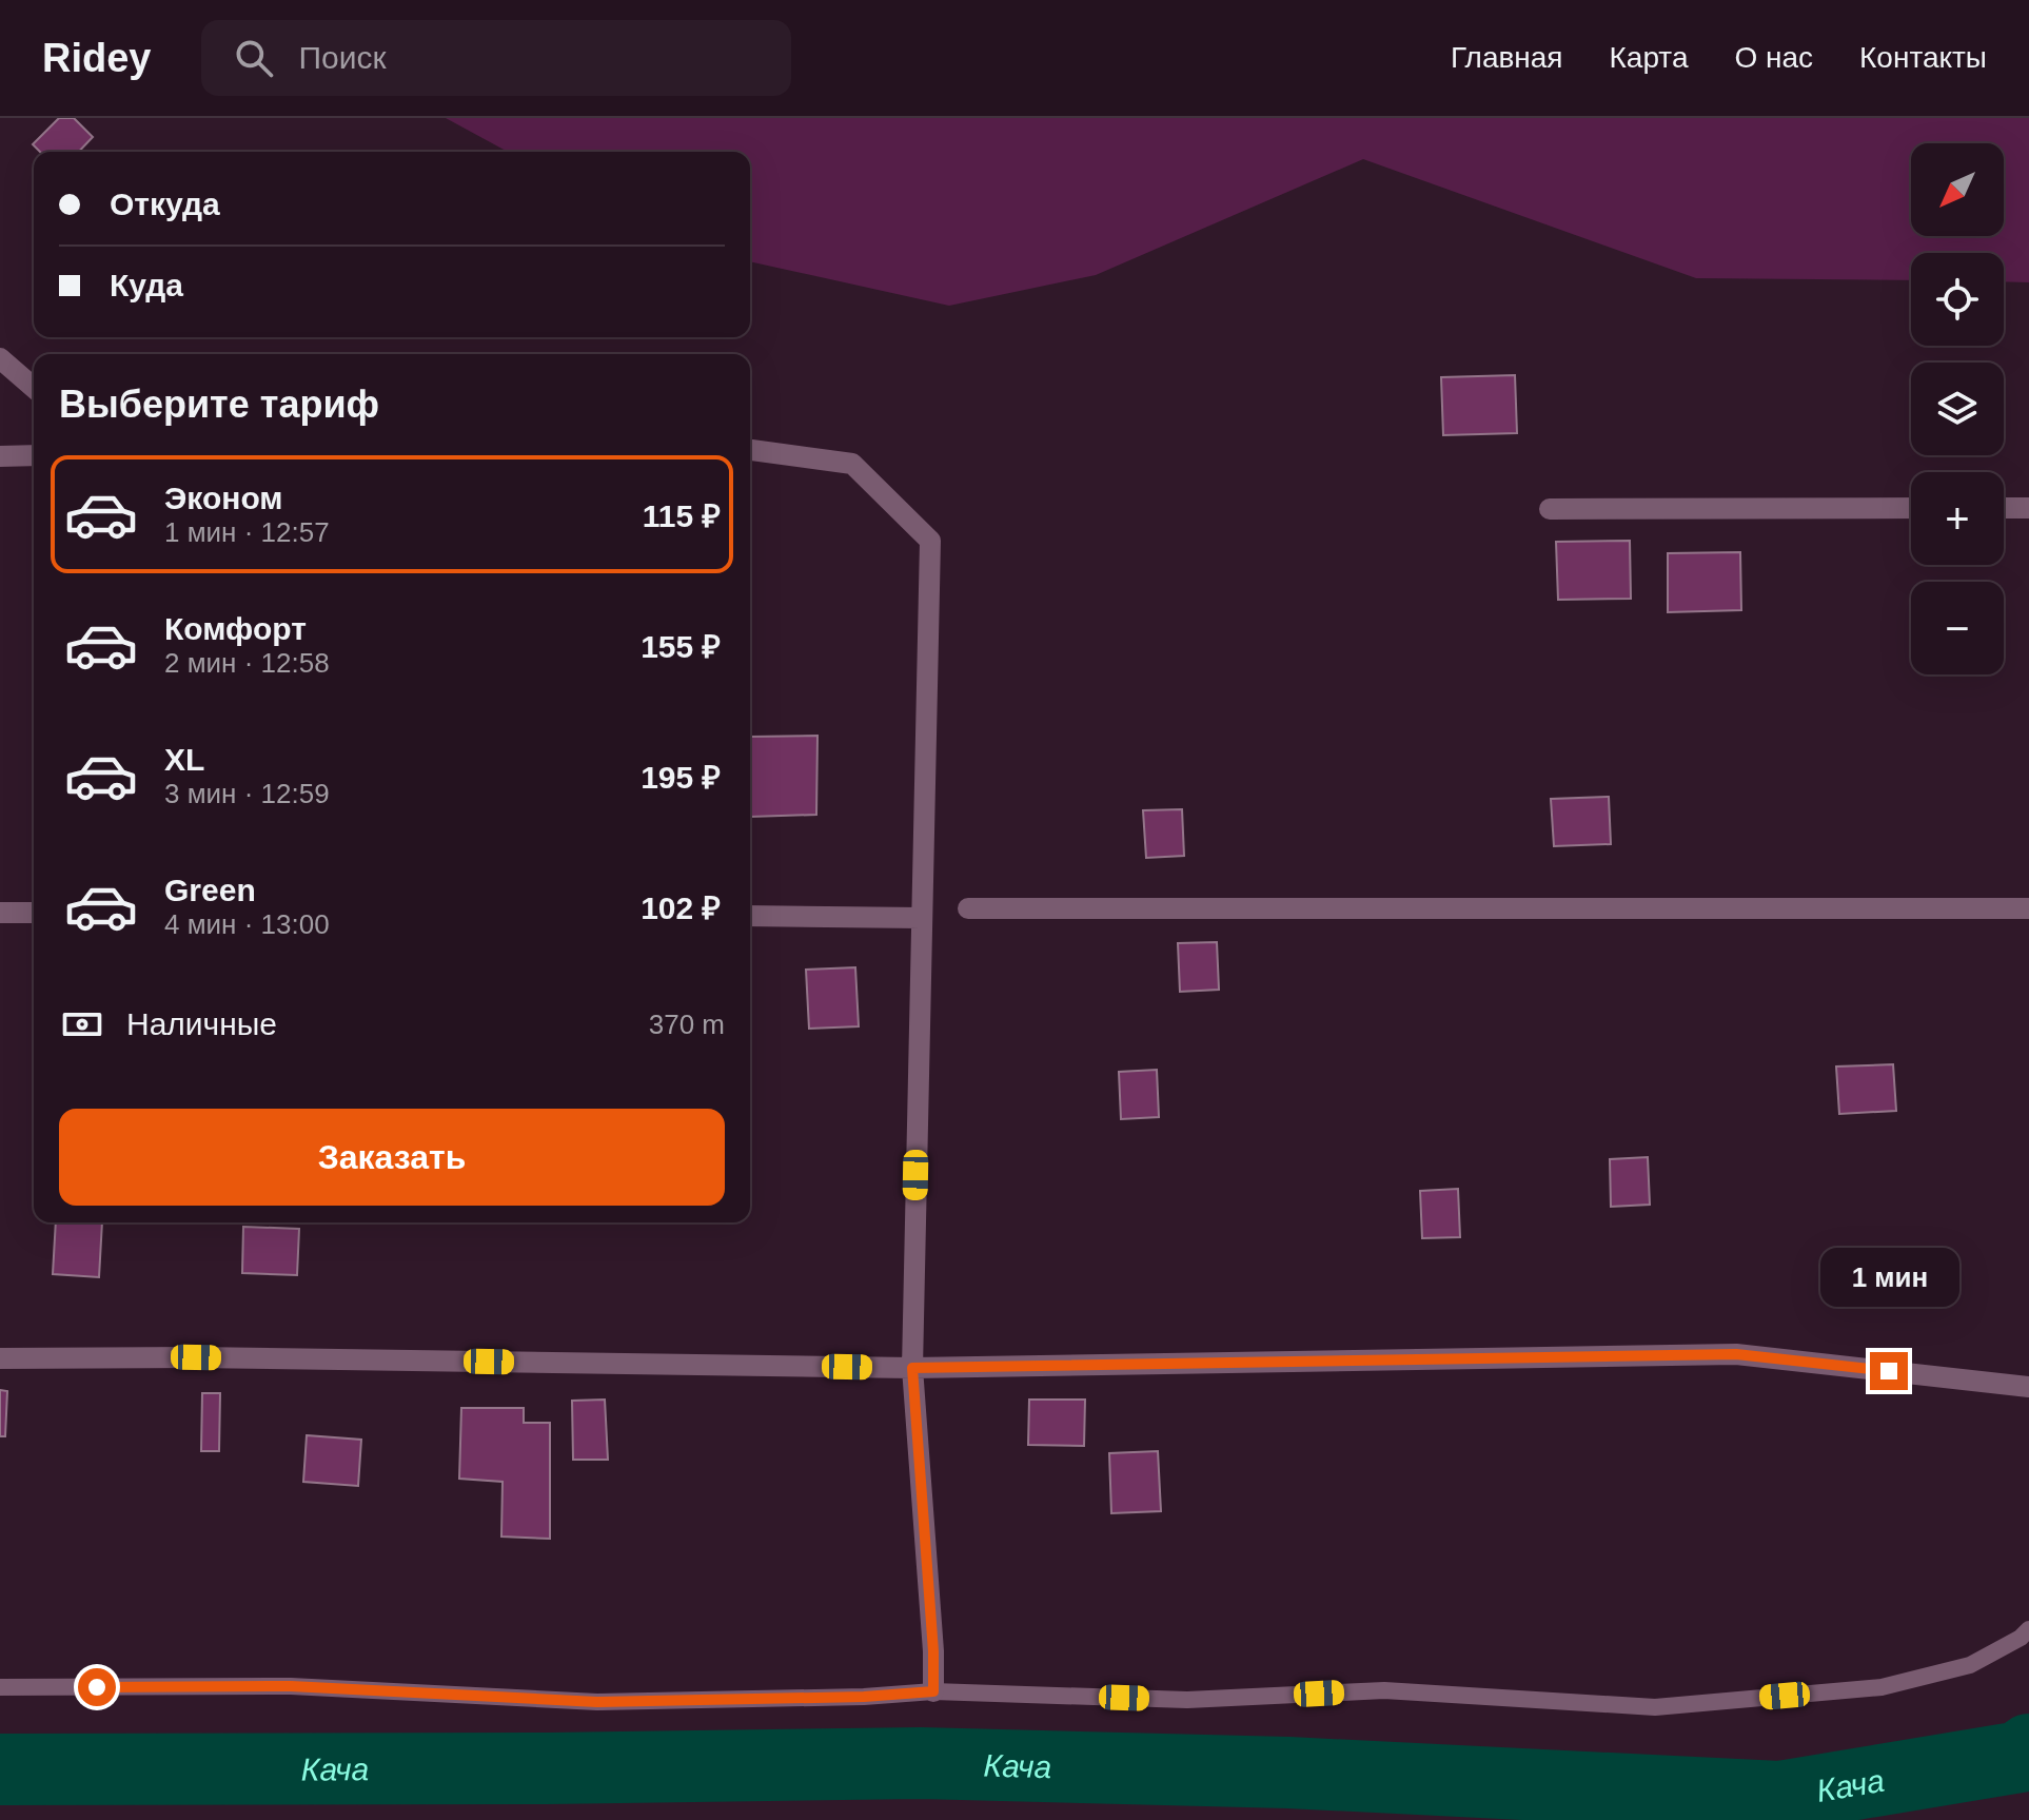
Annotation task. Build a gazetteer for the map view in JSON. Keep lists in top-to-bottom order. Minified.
{"water":["Кача"],"north":"bottom left","page":{"header":"Ridey","search":"Поиск","nav":["Главная","Карта","О нас","Контакты"],"map_buttons":["+","−"],"banner":["Откуда","Куда"],"heading":"Выберите тариф","list":[{"name":"Эконом","note":"1 мин · 12:57","value":"115 ₽"},{"name":"Комфорт","note":"2 мин · 12:58","value":"155 ₽"},{"name":"XL","note":"3 мин · 12:59","value":"195 ₽"},{"name":"Green","note":"4 мин · 13:00","value":"102 ₽"}],"pay":["Наличные","370 m"],"buttons":"Заказать","bubble":"1 мин"}}
